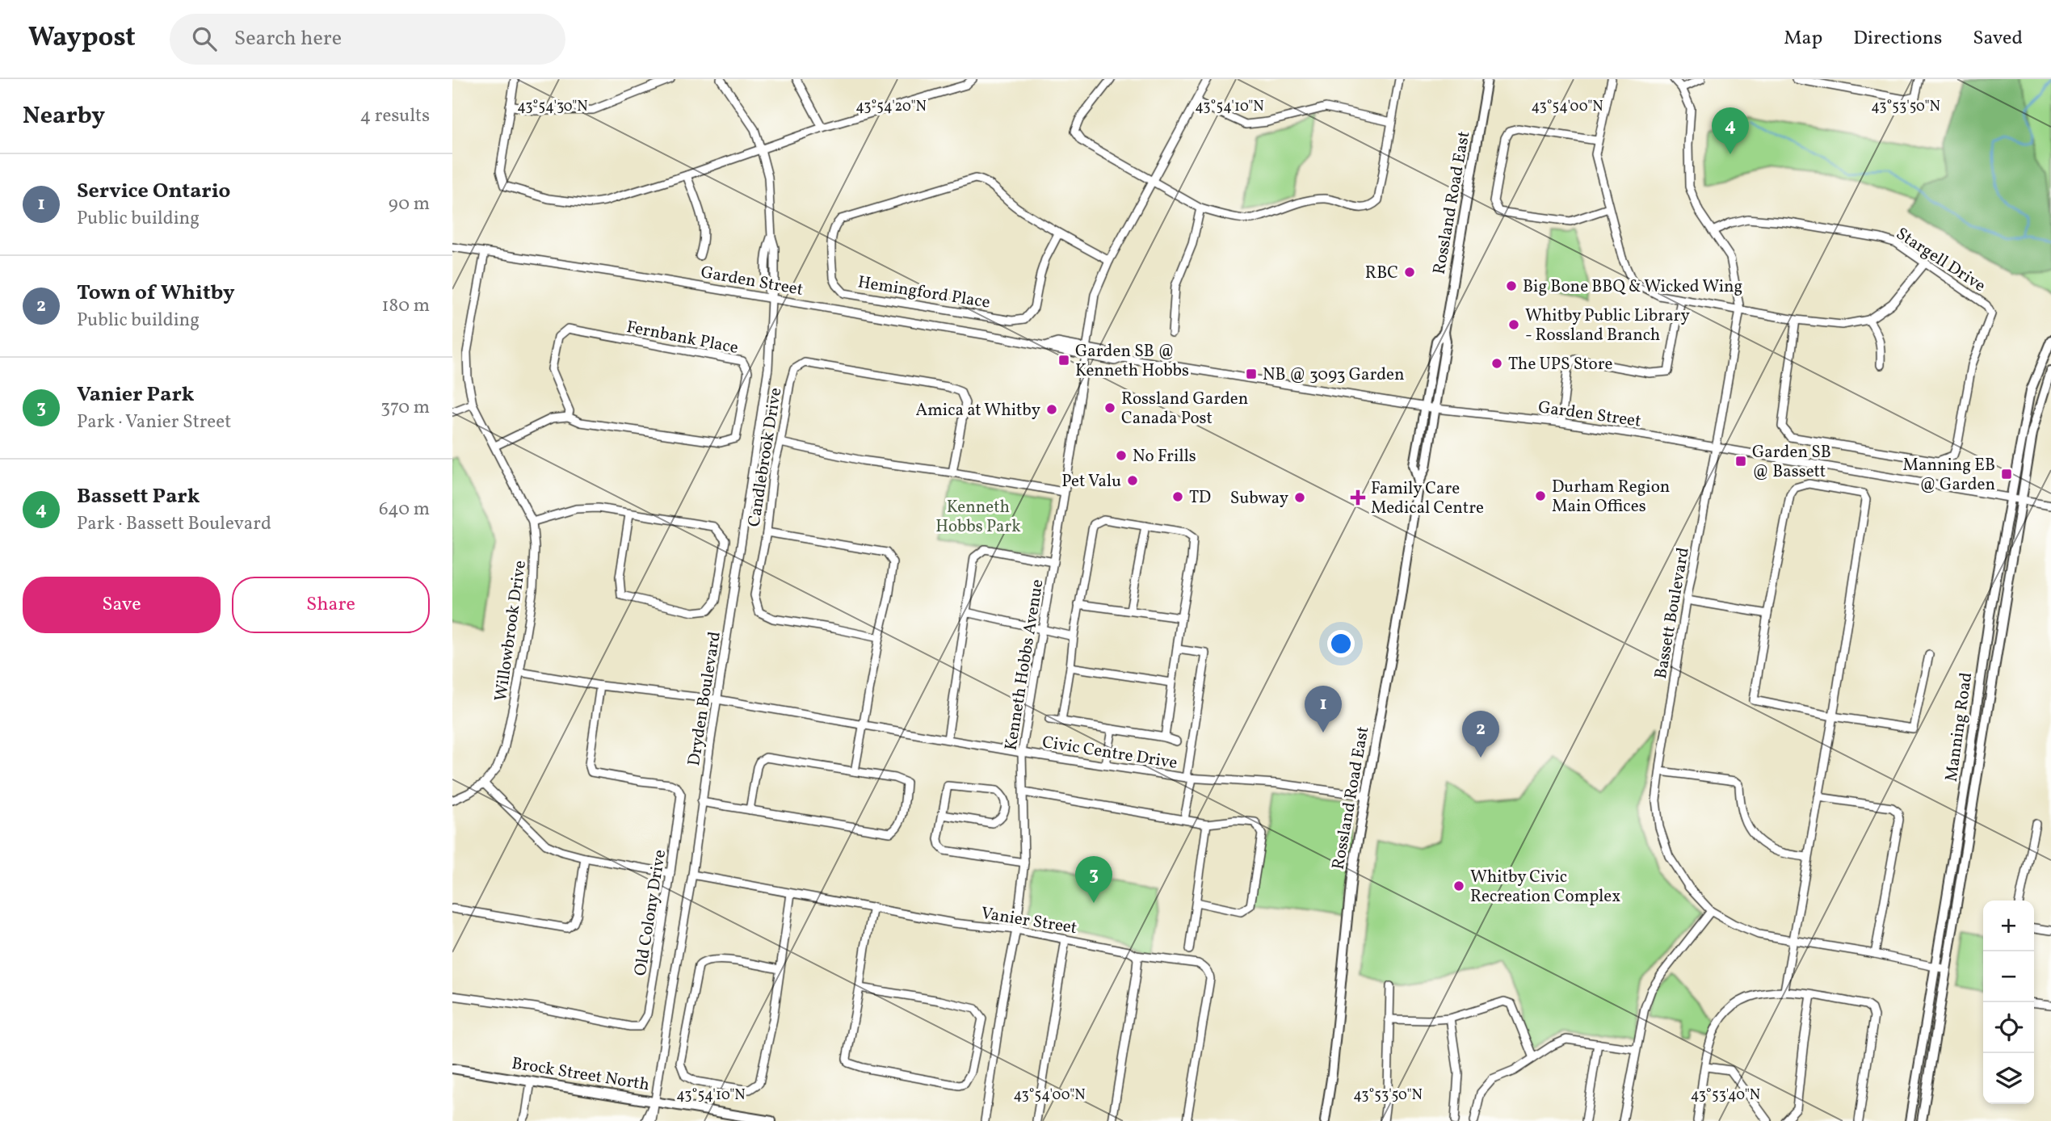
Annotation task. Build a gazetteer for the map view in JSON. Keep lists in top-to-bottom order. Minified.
{"streets":{"main road":["Rossland Road East","Manning Road","Brock Street North"],"street":["Stargell Drive","Garden Street","Hemingford Place","Fernbank Place","Candlebrook Drive","Bassett Boulevard","Willowbrook Drive","Kenneth Hobbs Avenue","Dryden Boulevard","Civic Centre Drive","Old Colony Drive","Vanier Street"]},"crossings":[["Rossland Road East","Garden Street"],["Rossland Road East","Civic Centre Drive"],["Stargell Drive","Bassett Boulevard"],["Garden Street","Bassett Boulevard"],["Garden Street","Willowbrook Drive"],["Garden Street","Kenneth Hobbs Avenue"],["Garden Street","Dryden Boulevard"],["Garden Street","Manning Road"],["Bassett Boulevard","Manning Road"],["Willowbrook Drive","Civic Centre Drive"],["Kenneth Hobbs Avenue","Civic Centre Drive"],["Kenneth Hobbs Avenue","Vanier Street"],["Dryden Boulevard","Civic Centre Drive"],["Dryden Boulevard","Vanier Street"],["Dryden Boulevard","Brock Street North"],["Civic Centre Drive","Old Colony Drive"]],"parks":["Kenneth Hobbs Park"],"places":{"other":["RBC","Big Bone BBQ & Wicked Wing","Whitby Public Library - Rossland Branch","The UPS Store","Rossland Garden Canada Post","Amica at Whitby","No Frills","Pet Valu","Durham Region Main Offices","TD","Subway","Whitby Civic Recreation Complex"],"transit":["Garden SB @ Kenneth Hobbs","NB @ 3093 Garden","Garden SB @ Bassett","Manning EB @ Garden"],"health":["Family Care Medical Centre"]},"page":{"header":"Waypost","search":"Search here","nav":["Map","Directions","Saved"],"heading":["Nearby","4 results"],"pins":["4","1","2","3"],"list":[{"mark":"1","name":"Service Ontario","note":"Public building","value":"90 m"},{"mark":"2","name":"Town of Whitby","note":"Public building","value":"180 m"},{"mark":"3","name":"Vanier Park","note":"Park · Vanier Street","value":"370 m"},{"mark":"4","name":"Bassett Park","note":"Park · Bassett Boulevard","value":"640 m"}],"buttons":["Save","Share"],"map_buttons":["+","−"]},"coordinates":["43°54'30\"N","43°54'20\"N","43°54'10\"N","43°54'00\"N","43°53'50\"N","43°53'40\"N"]}
